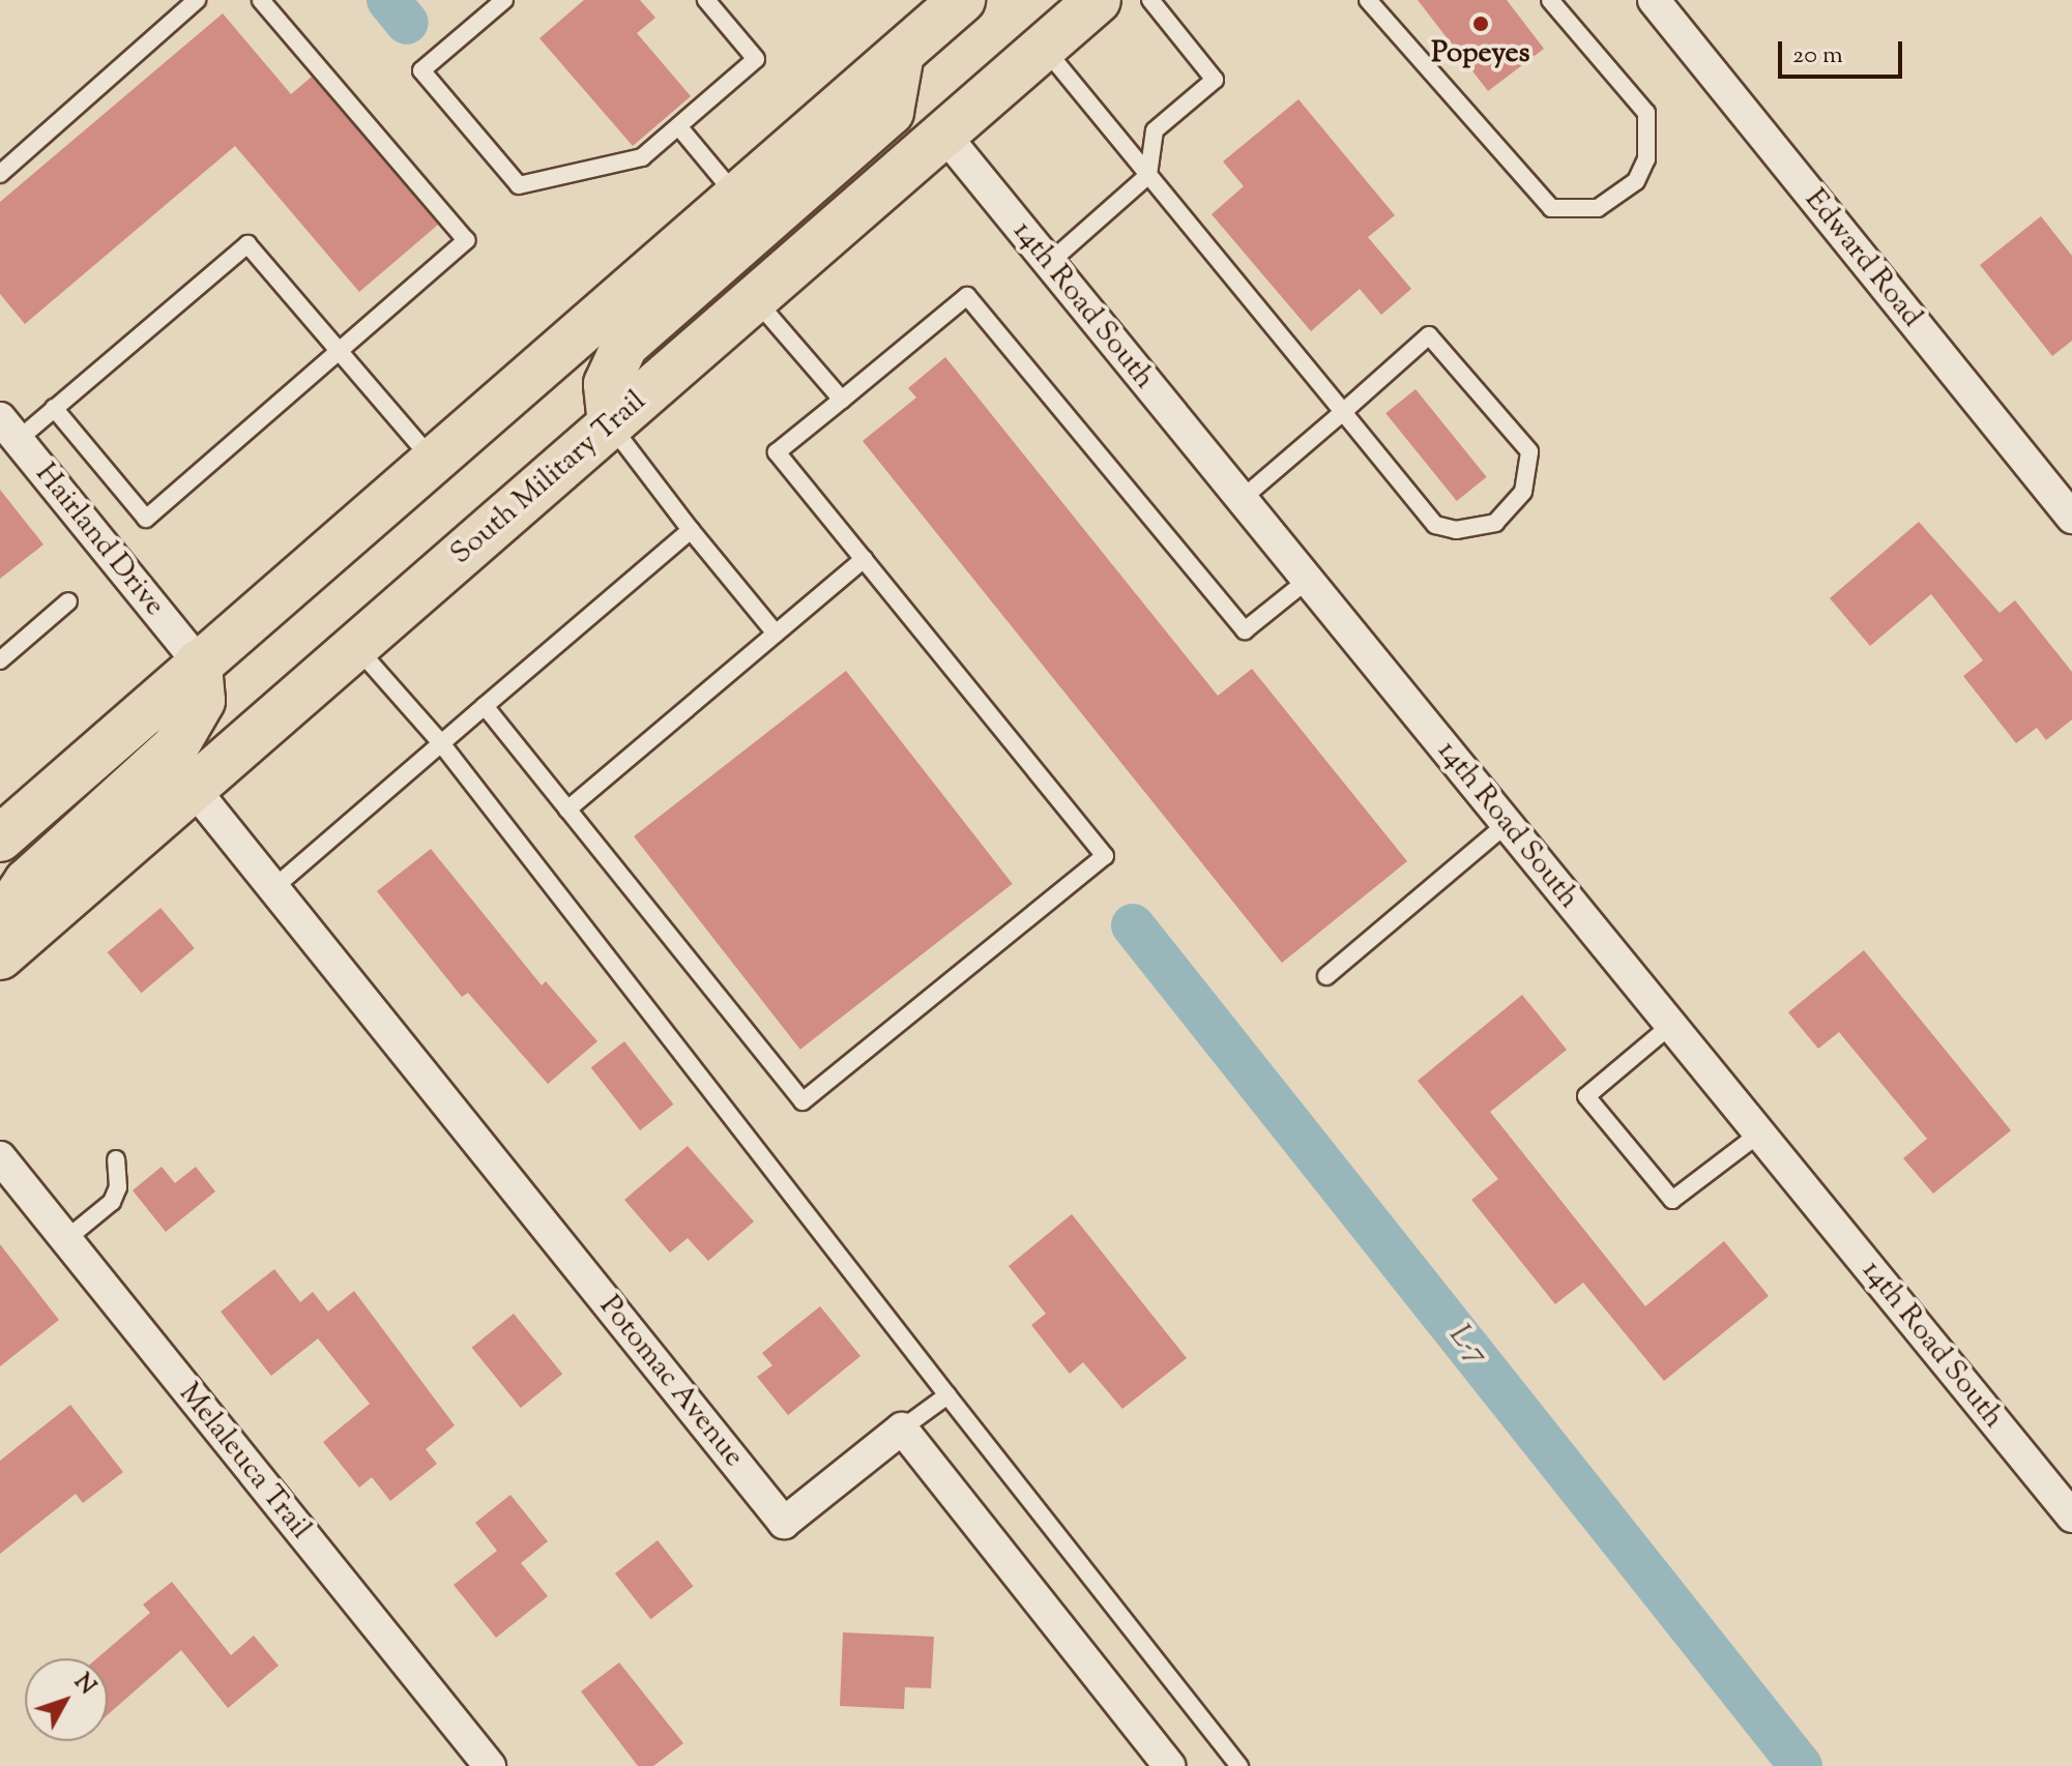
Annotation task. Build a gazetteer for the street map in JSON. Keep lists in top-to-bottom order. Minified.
{"streets":{"main road":["South Military Trail"],"street":["Edward Road","14th Road South","Hairland Drive","Potomac Avenue","Melaleuca Trail"]},"crossings":[["14th Road South","South Military Trail"],["South Military Trail","Potomac Avenue"]],"water":["L-7"],"places":["Popeyes"],"scale_bar":"20 m","north":"top right"}
